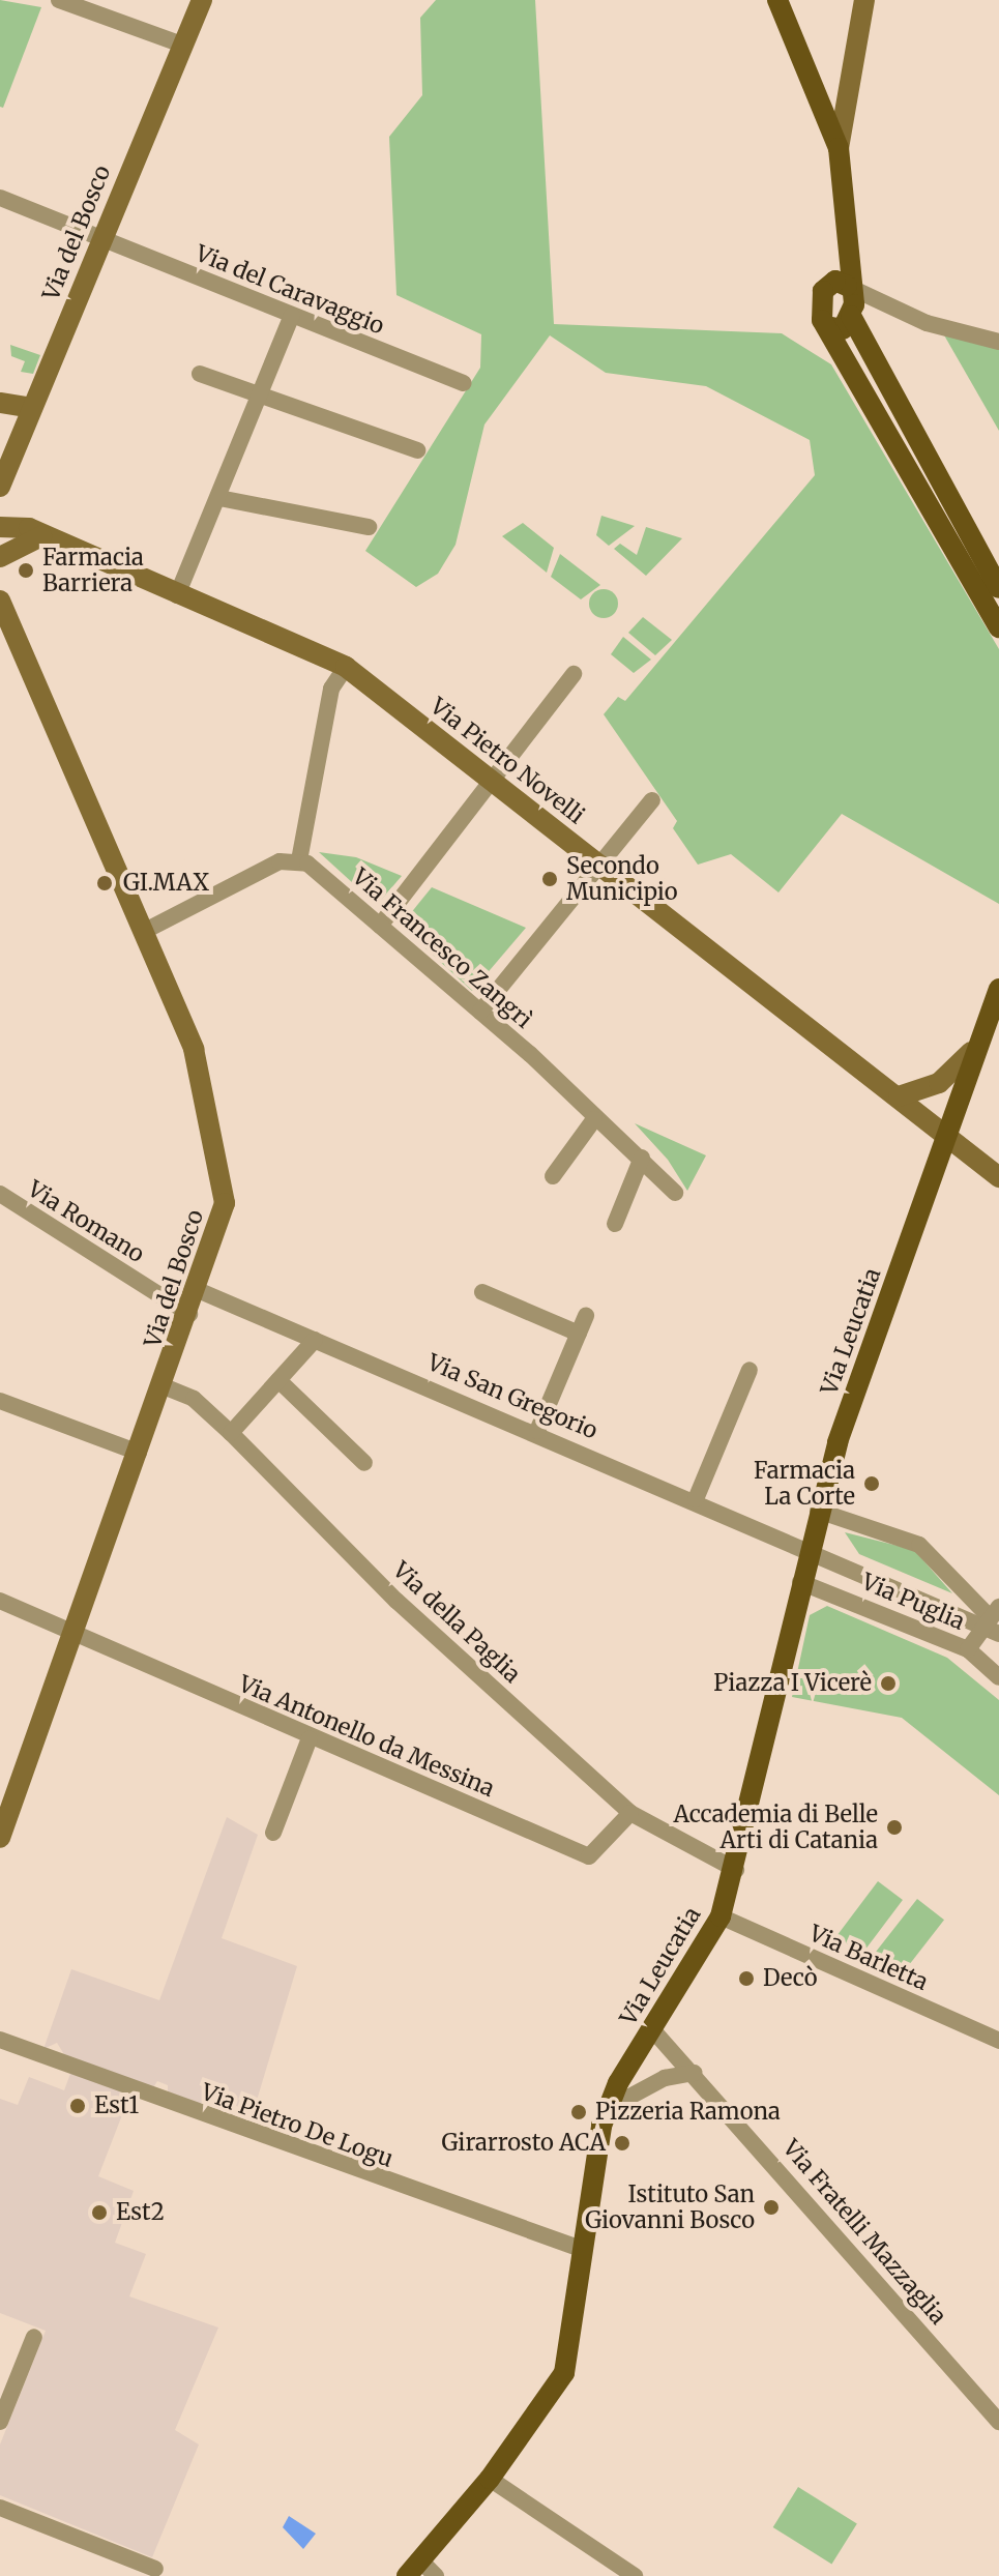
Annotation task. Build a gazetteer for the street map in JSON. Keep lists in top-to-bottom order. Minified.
{"streets":{"main road":["Via del Bosco","Via Pietro Novelli","Via Leucatia"],"street":["Via del Caravaggio","Via Francesco Zangrì","Via Romano","Via San Gregorio","Via Puglia","Via della Paglia","Via Antonello da Messina","Via Barletta","Via Pietro De Logu","Via Fratelli Mazzaglia"]},"crossings":[["Via del Bosco","Via del Caravaggio"],["Via del Bosco","Via Romano"],["Via del Bosco","Via San Gregorio"],["Via del Bosco","Via della Paglia"],["Via del Bosco","Via Antonello da Messina"],["Via Pietro Novelli","Via Leucatia"],["Via Leucatia","Via San Gregorio"],["Via Leucatia","Via Puglia"],["Via Leucatia","Via della Paglia"],["Via Leucatia","Via Barletta"],["Via Leucatia","Via Pietro De Logu"],["Via Leucatia","Via Fratelli Mazzaglia"],["Via San Gregorio","Via Puglia"],["Via della Paglia","Via Antonello da Messina"]],"places":["Farmacia Barriera","Secondo Municipio","GI.MAX","Farmacia La Corte","Piazza I Vicerè","Accademia di Belle Arti di Catania","Decò","Est1","Pizzeria Ramona","Girarrosto ACA","Istituto San Giovanni Bosco","Est2"]}
